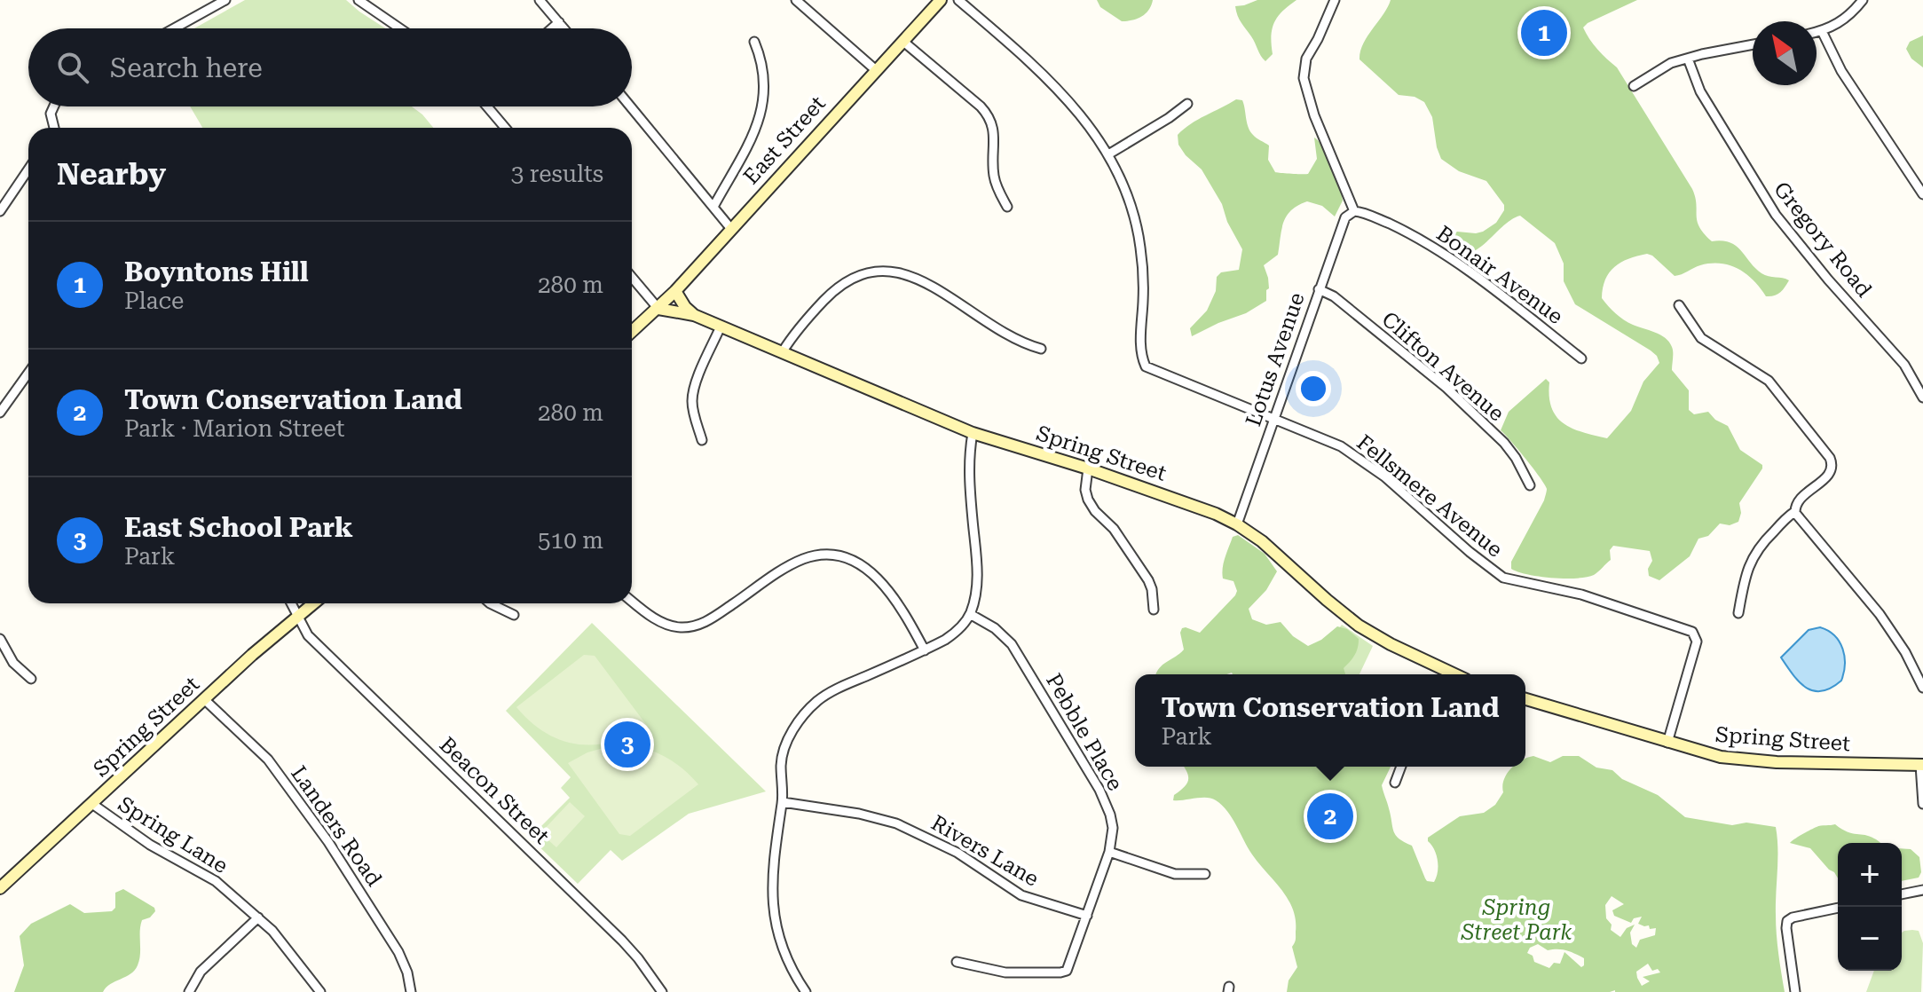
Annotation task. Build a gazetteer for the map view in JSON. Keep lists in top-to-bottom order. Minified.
{"streets":{"street":["East Street","Gregory Road","Bonair Avenue","Lotus Avenue","Clifton Avenue","Spring Street","Fellsmere Avenue","Pebble Place","Beacon Street","Landers Road","Spring Lane","Rivers Lane"]},"crossings":[["East Street","Spring Street"],["Bonair Avenue","Lotus Avenue"],["Lotus Avenue","Clifton Avenue"],["Lotus Avenue","Spring Street"],["Lotus Avenue","Fellsmere Avenue"],["Spring Street","Fellsmere Avenue"],["Spring Street","Beacon Street"],["Spring Street","Landers Road"],["Spring Street","Spring Lane"],["Pebble Place","Rivers Lane"]],"parks":["Spring Street Park"],"north":"top left","page":{"pins":["1","3","2"],"search":"Search here","heading":["Nearby","3 results"],"list":[{"mark":"1","name":"Boyntons Hill","note":"Place","value":"280 m"},{"mark":"2","name":"Town Conservation Land","note":"Park · Marion Street","value":"280 m"},{"mark":"3","name":"East School Park","note":"Park","value":"510 m"}],"popup":["Town Conservation Land","Park"],"map_buttons":["+","−"]}}
